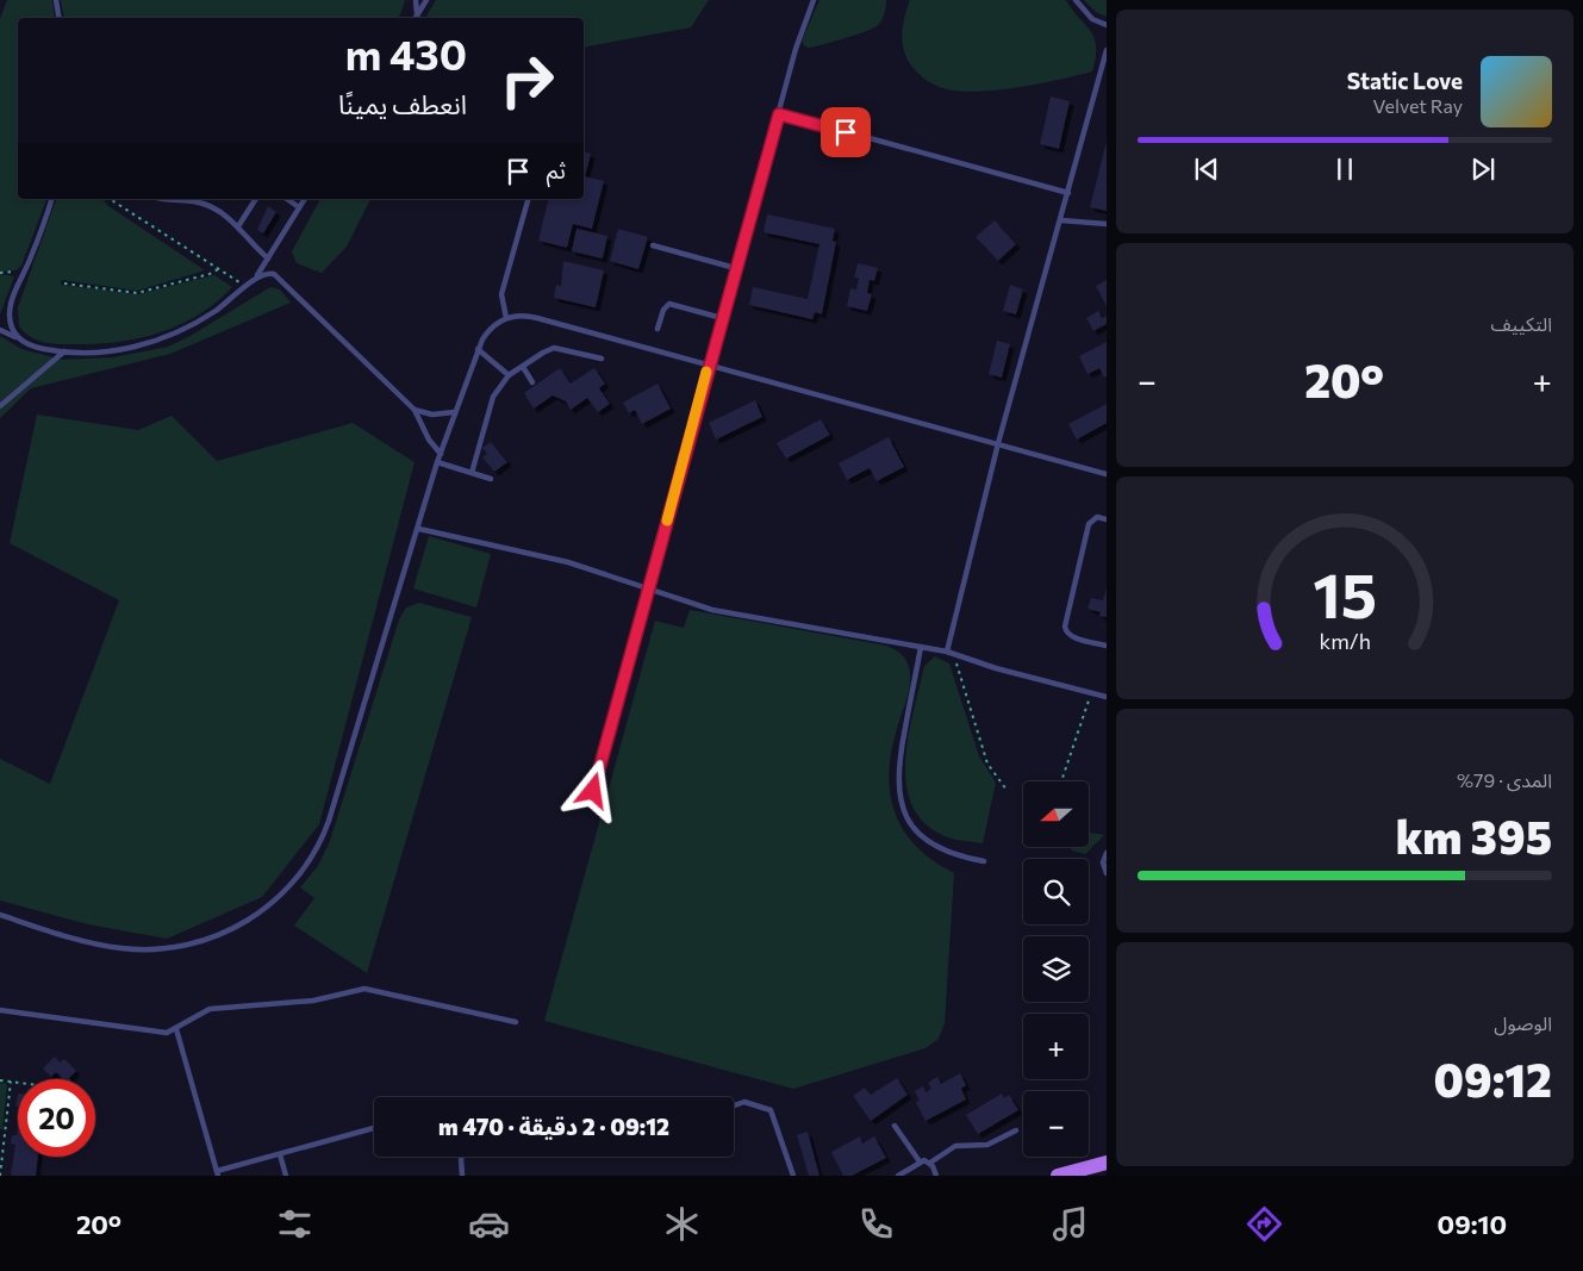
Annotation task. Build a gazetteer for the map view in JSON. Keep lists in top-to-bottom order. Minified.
{"north":"left","page":{"turn":["430 m","انعطف يمينًا"],"song":["Static Love","Velvet Ray"],"then":"ثم","tile":["التكييف",["المدى · 79%","395 km"],["الوصول","09:12"]],"heat":["−","20°","+"],"map_buttons":["+","−"],"limit":"20","trip":"09:12 · 2 دقيقة · 470 m","tabs":["09:10","20°"],"gauge":["15","km/h"]}}
